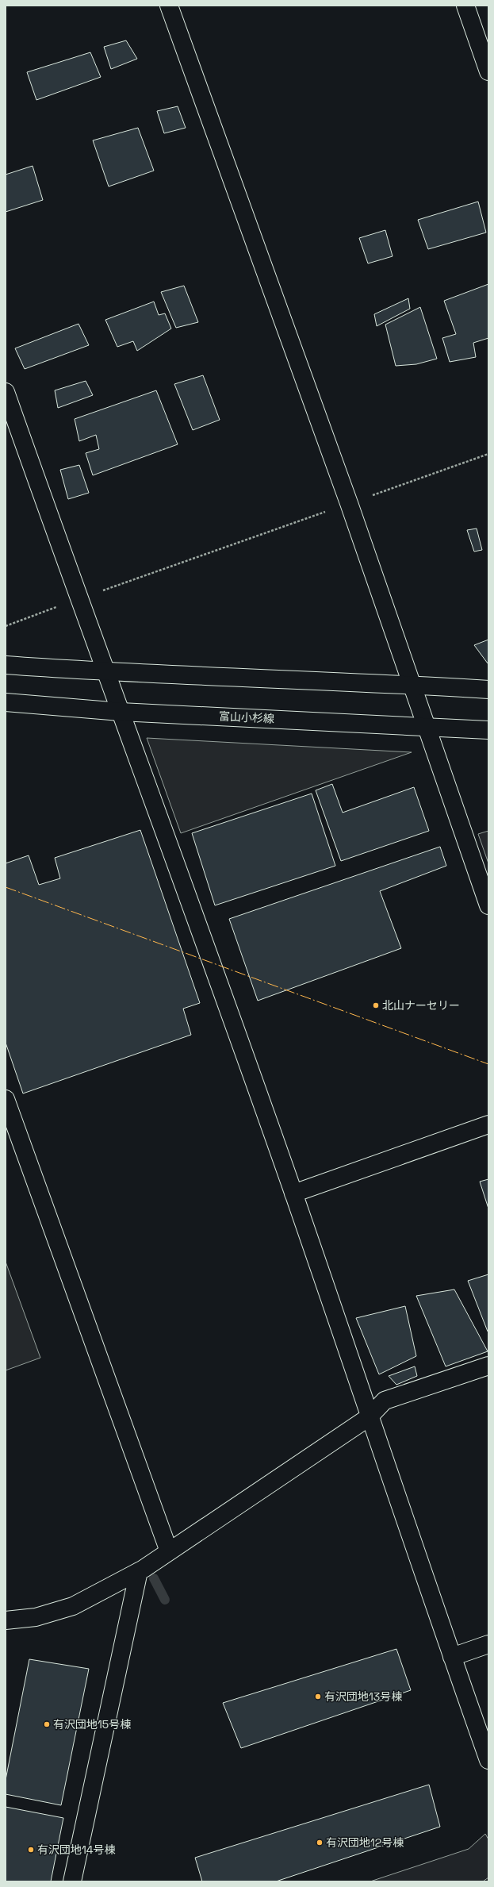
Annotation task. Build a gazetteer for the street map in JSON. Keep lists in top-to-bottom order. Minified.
{"streets":{"street":["富山小杉線"]},"places":["北山ナーセリー","有沢団地13号棟","有沢団地15号棟","有沢団地12号棟","有沢団地14号棟"]}
